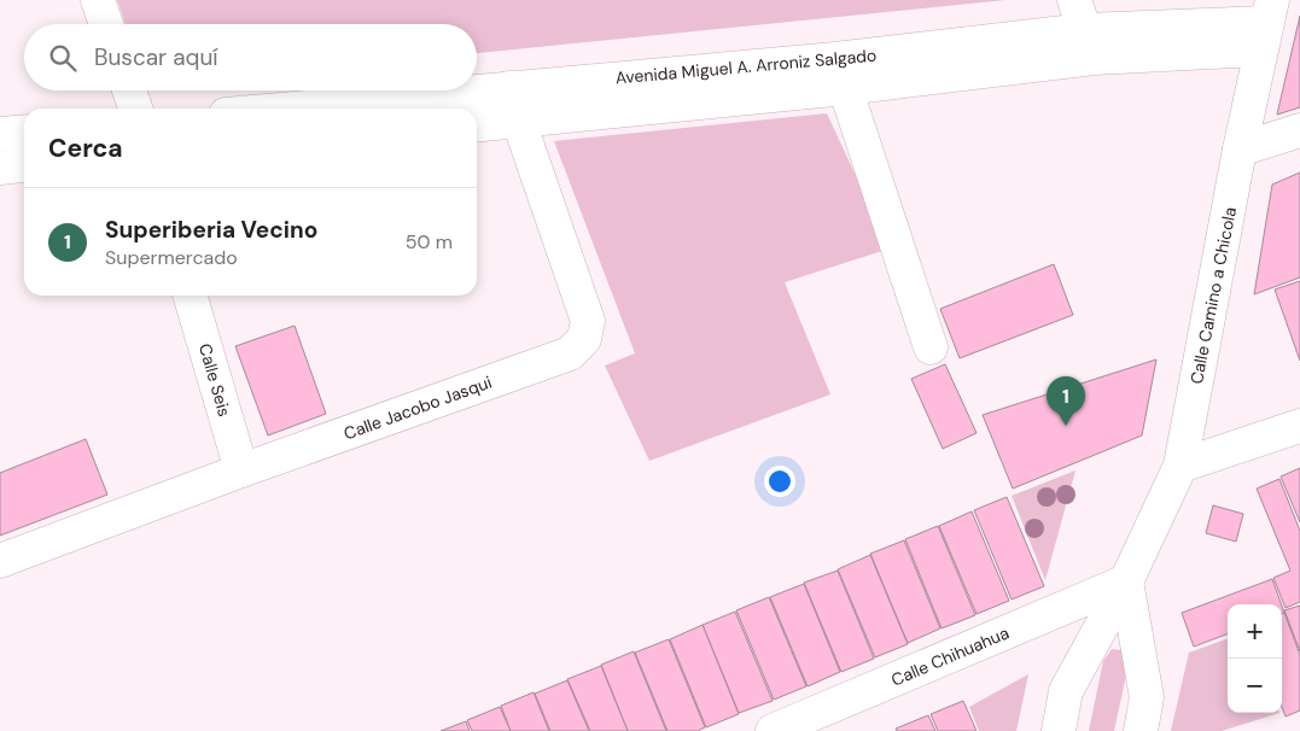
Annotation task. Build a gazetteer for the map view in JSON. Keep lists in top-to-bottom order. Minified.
{"streets":{"street":["Avenida Miguel A. Arroniz Salgado","Calle Camino a Chicola","Calle Seis","Calle Jacobo Jasqui","Calle Chihuahua"]},"crossings":[["Avenida Miguel A. Arroniz Salgado","Calle Camino a Chicola"],["Avenida Miguel A. Arroniz Salgado","Calle Jacobo Jasqui"],["Calle Camino a Chicola","Calle Chihuahua"],["Calle Seis","Calle Jacobo Jasqui"]],"page":{"search":"Buscar aquí","heading":"Cerca","list":[{"mark":"1","name":"Superiberia Vecino","note":"Supermercado","value":"50 m"}],"pins":"1","map_buttons":["+","−"]}}
